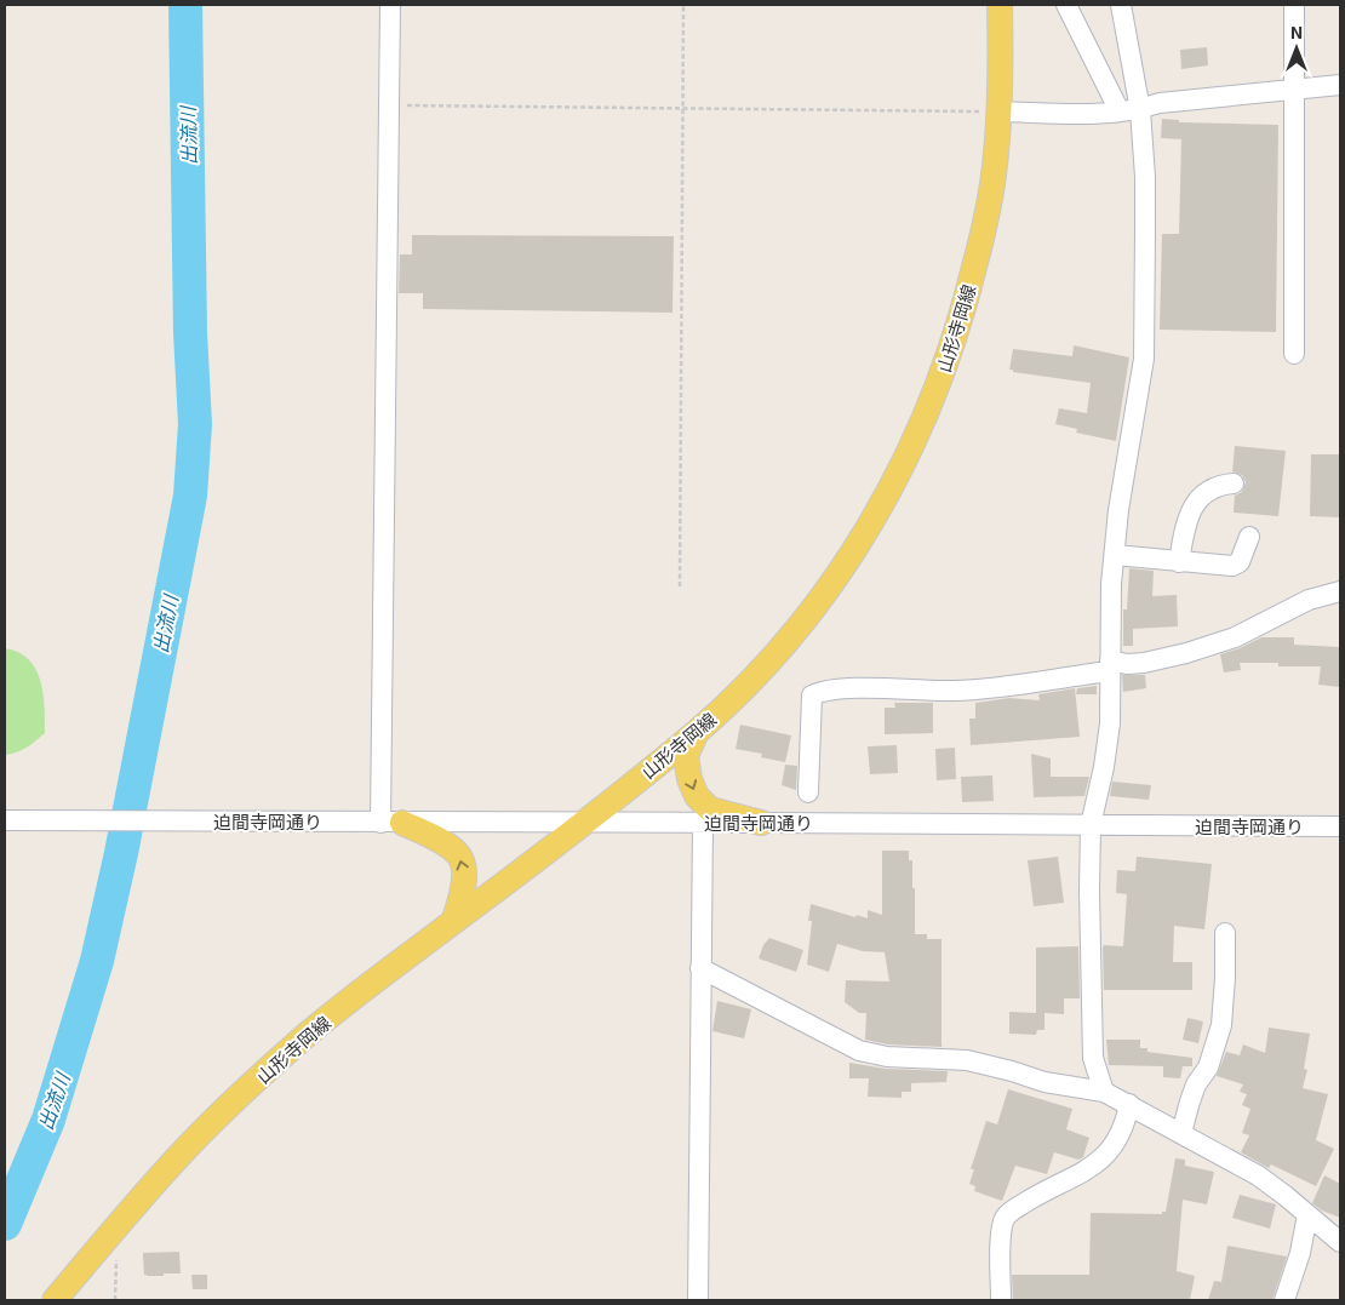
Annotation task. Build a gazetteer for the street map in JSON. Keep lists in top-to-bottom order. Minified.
{"streets":{"main road":["山形寺岡線"],"street":["迫間寺岡通り"]},"crossings":[["山形寺岡線","迫間寺岡通り"]],"water":["出流川"],"north":"top"}
